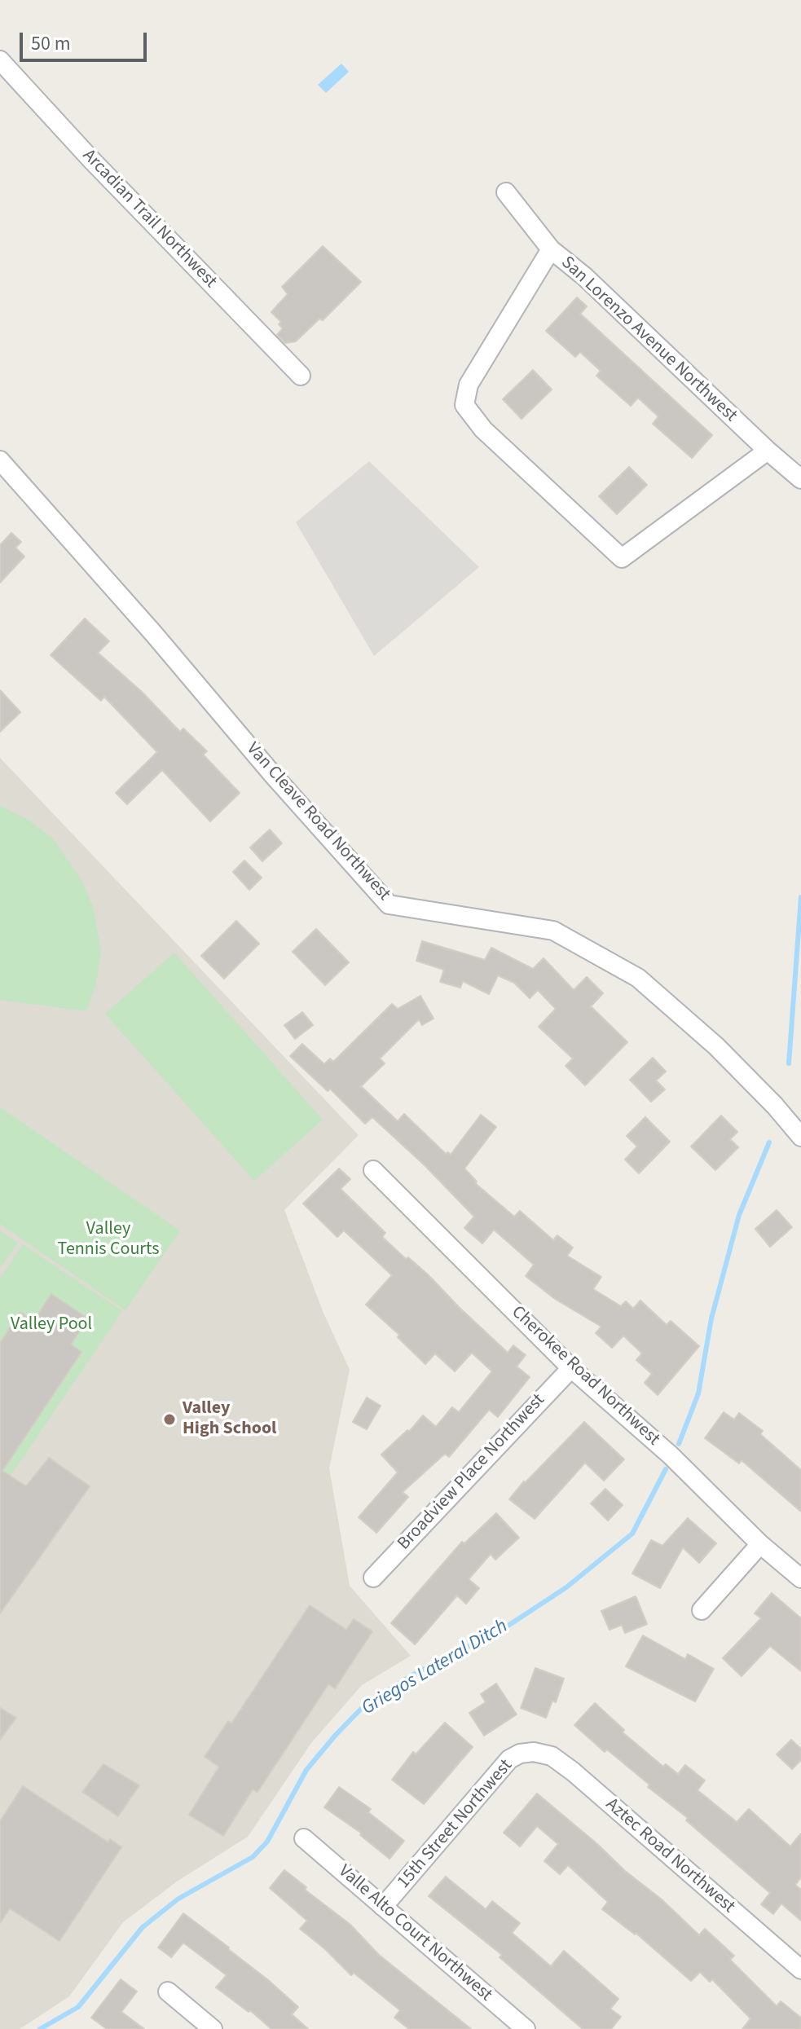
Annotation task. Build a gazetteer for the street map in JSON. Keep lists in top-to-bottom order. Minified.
{"streets":{"street":["Arcadian Trail Northwest","San Lorenzo Avenue Northwest","Van Cleave Road Northwest","Cherokee Road Northwest","Broadview Place Northwest","15th Street Northwest","Aztec Road Northwest","Valle Alto Court Northwest"]},"crossings":[["Cherokee Road Northwest","Broadview Place Northwest"],["15th Street Northwest","Aztec Road Northwest"],["15th Street Northwest","Valle Alto Court Northwest"]],"water":["Griegos Lateral Ditch"],"parks":["Valley Tennis Courts","Valley Pool"],"places":["Valley High School"],"scale_bar":"50 m"}
